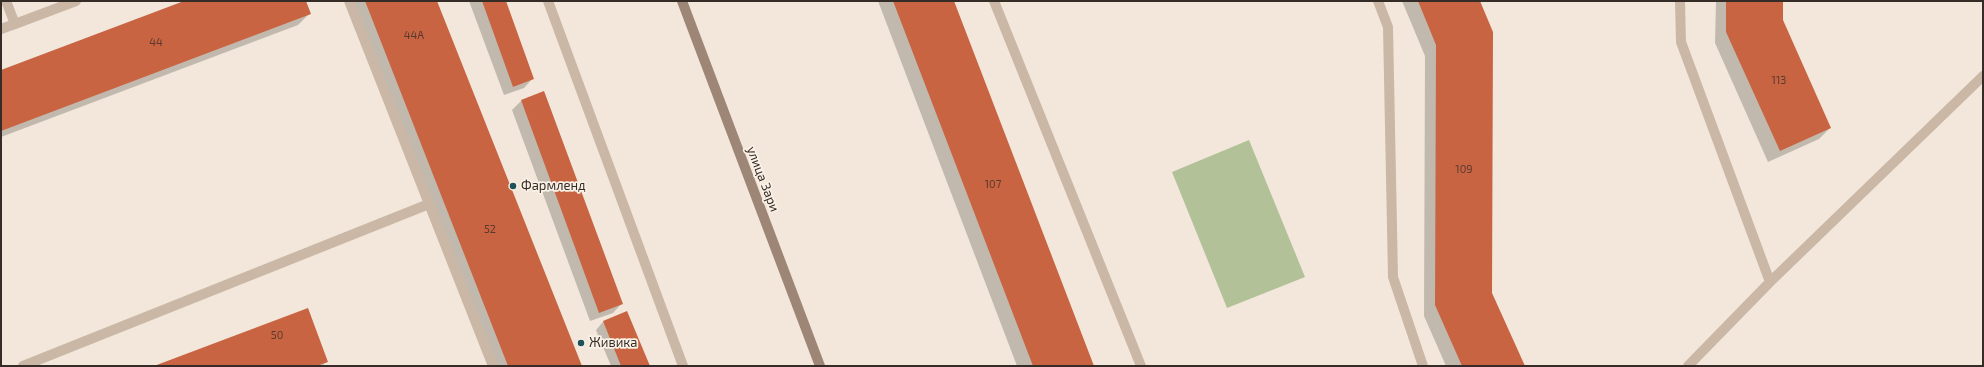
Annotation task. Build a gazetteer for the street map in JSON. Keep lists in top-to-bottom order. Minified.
{"streets":{"street":["улица Зари"]},"places":["Фармленд","Живика"],"house_numbers":["44А","44","113","109","107","52","50"]}
